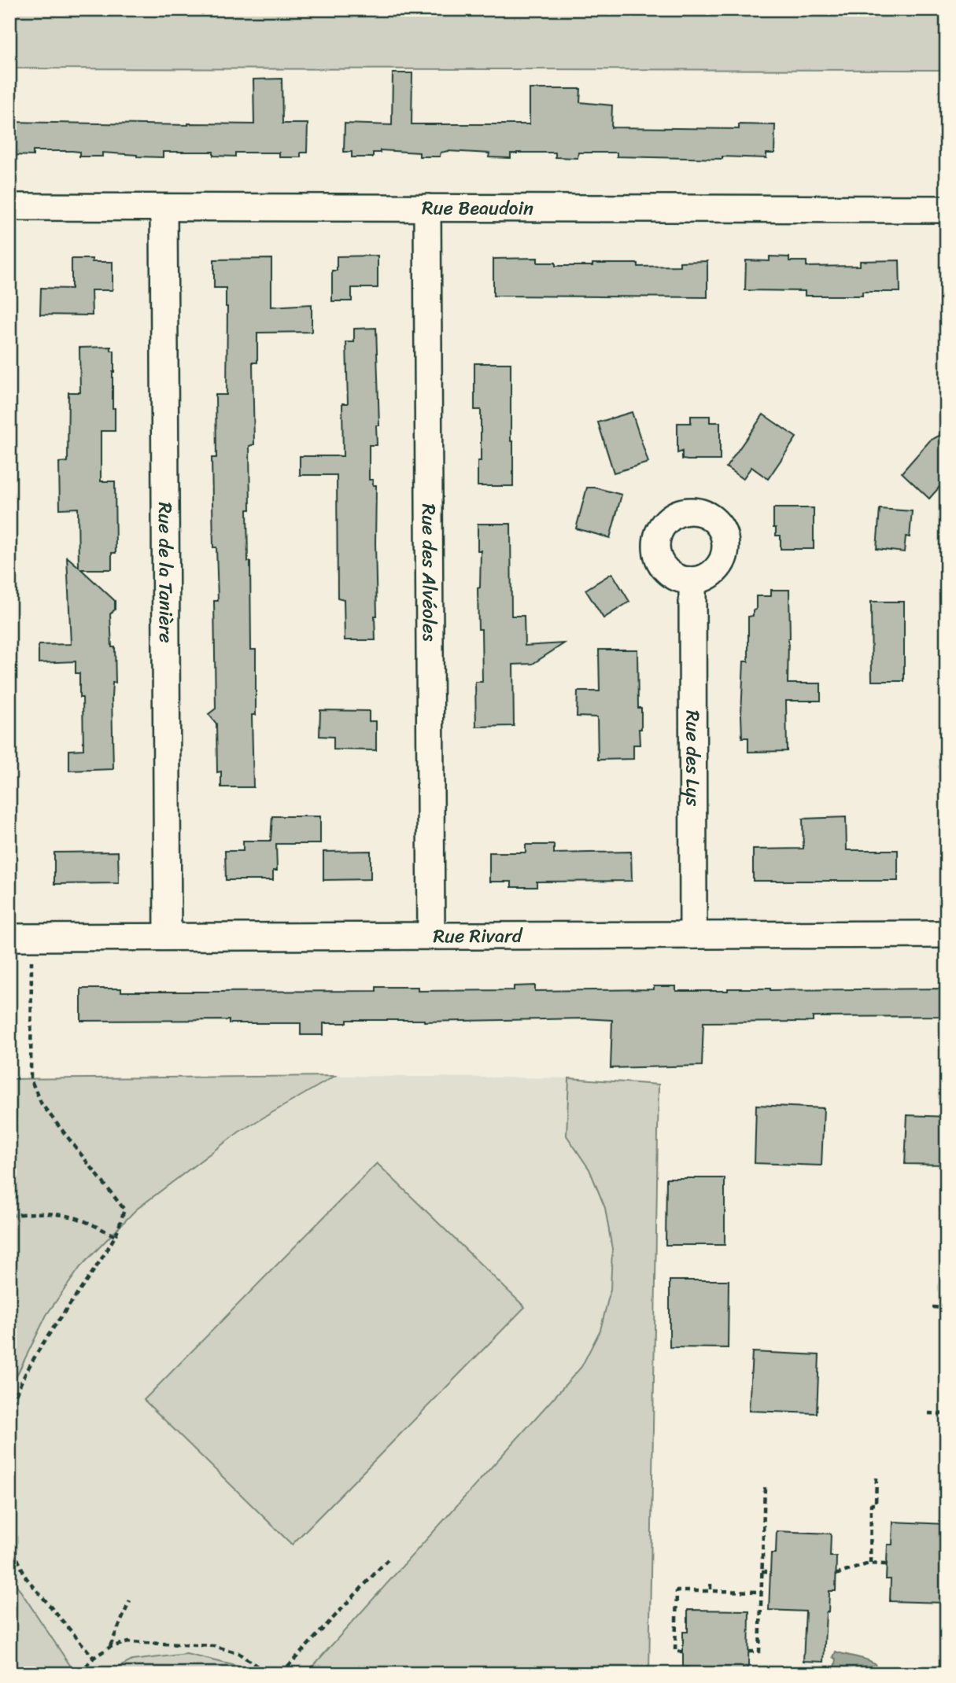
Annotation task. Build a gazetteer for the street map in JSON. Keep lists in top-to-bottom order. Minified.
{"streets":{"street":["Rue Beaudoin","Rue des Alvéoles","Rue de la Tanière","Rue des Lys","Rue Rivard"]},"crossings":[["Rue Beaudoin","Rue des Alvéoles"],["Rue Beaudoin","Rue de la Tanière"],["Rue des Alvéoles","Rue Rivard"],["Rue de la Tanière","Rue Rivard"],["Rue des Lys","Rue Rivard"]]}
